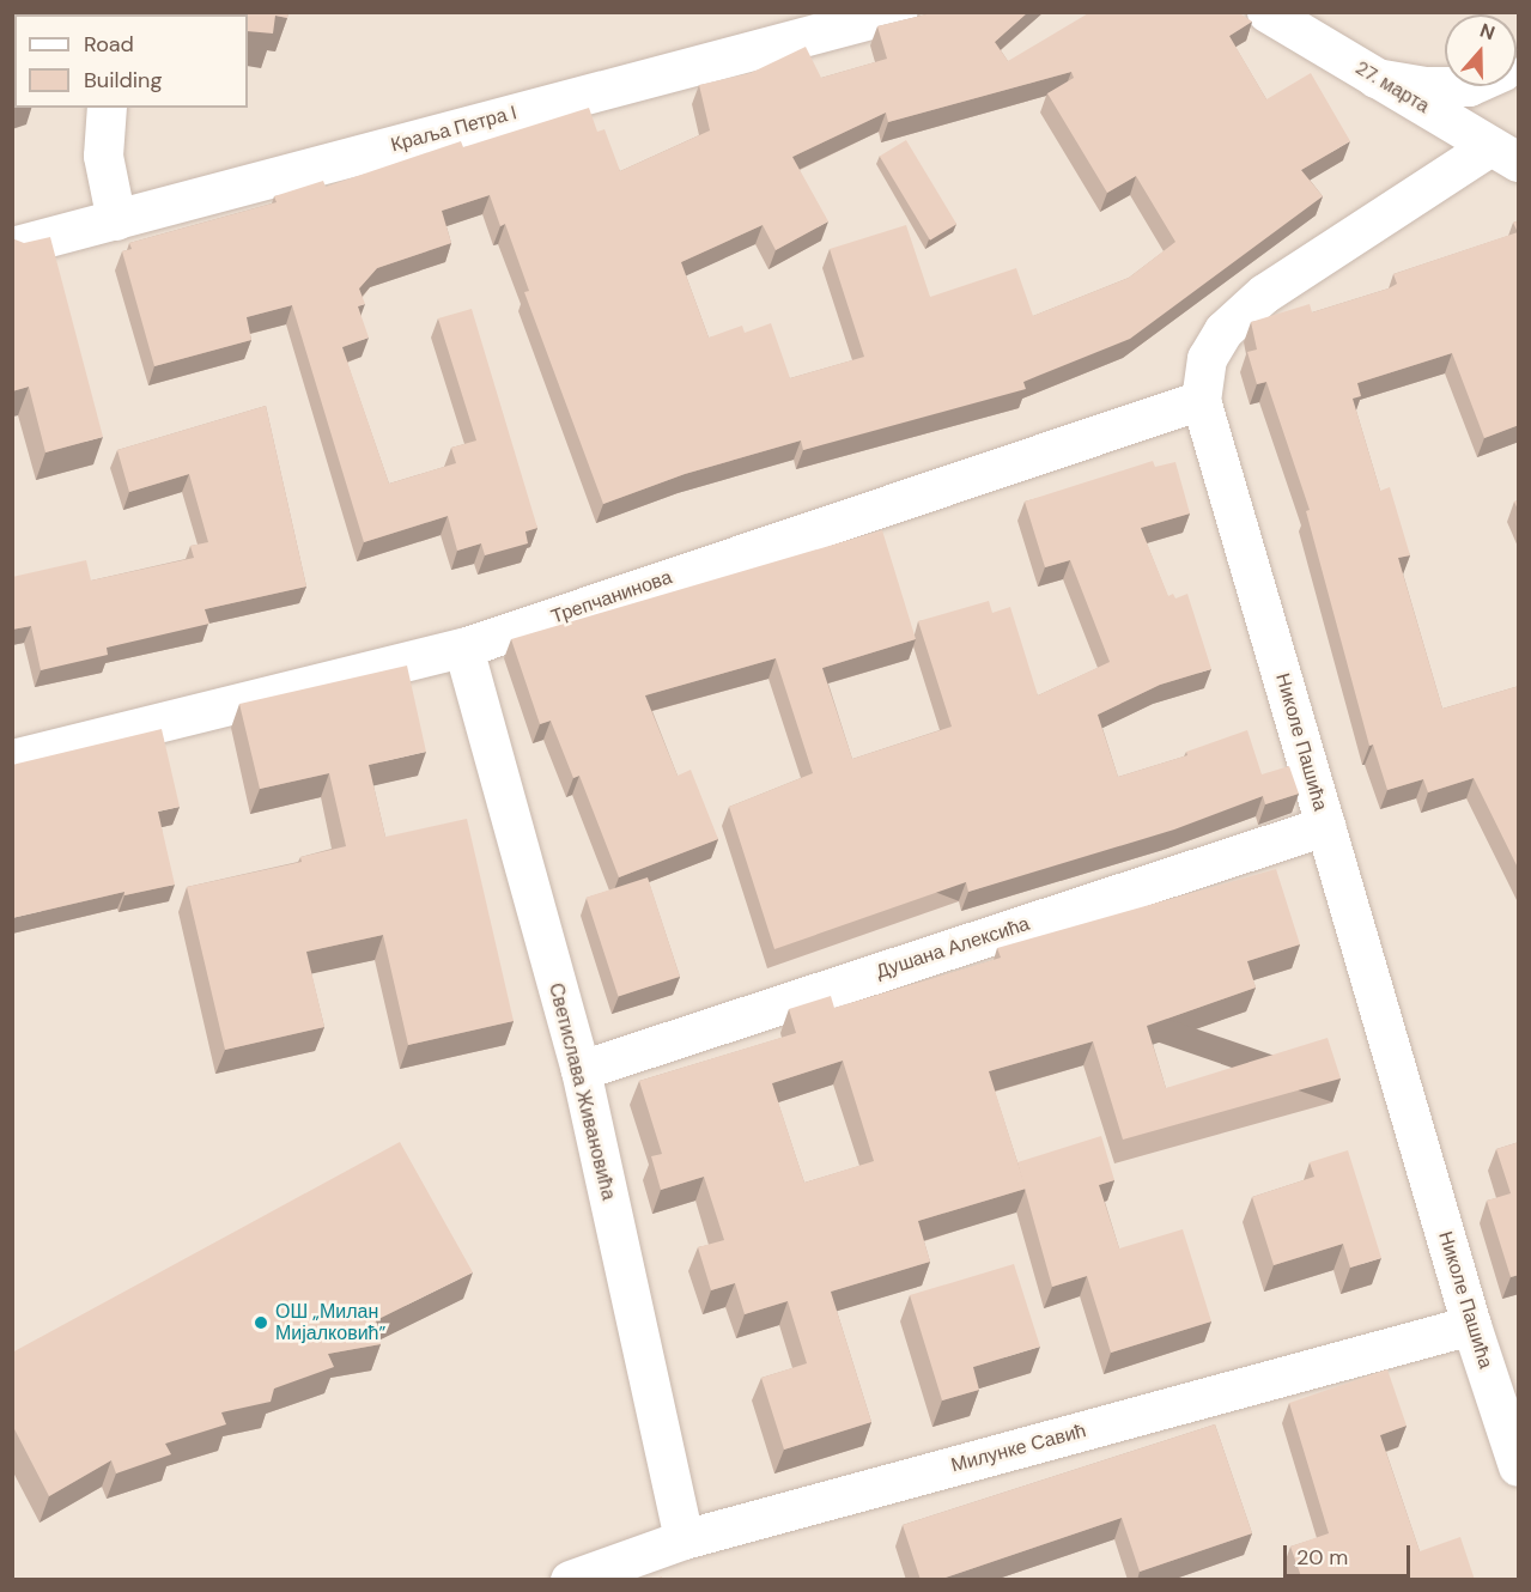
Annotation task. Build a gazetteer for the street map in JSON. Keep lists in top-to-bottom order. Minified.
{"streets":{"street":["27. марта","Краља Петра I","Трепчанинова","Николе Пашића","Душана Алексића","Светислава Живановића","Милунке Савић"]},"crossings":[["27. марта","Николе Пашића"],["Трепчанинова","Николе Пашића"],["Трепчанинова","Светислава Живановића"],["Николе Пашића","Душана Алексића"],["Николе Пашића","Милунке Савић"],["Душана Алексића","Светислава Живановића"],["Светислава Живановића","Милунке Савић"]],"places":["ОШ „Милан Мијалковић”"],"legend":["Road","Building"],"scale_bar":"20 m","north":"top"}
